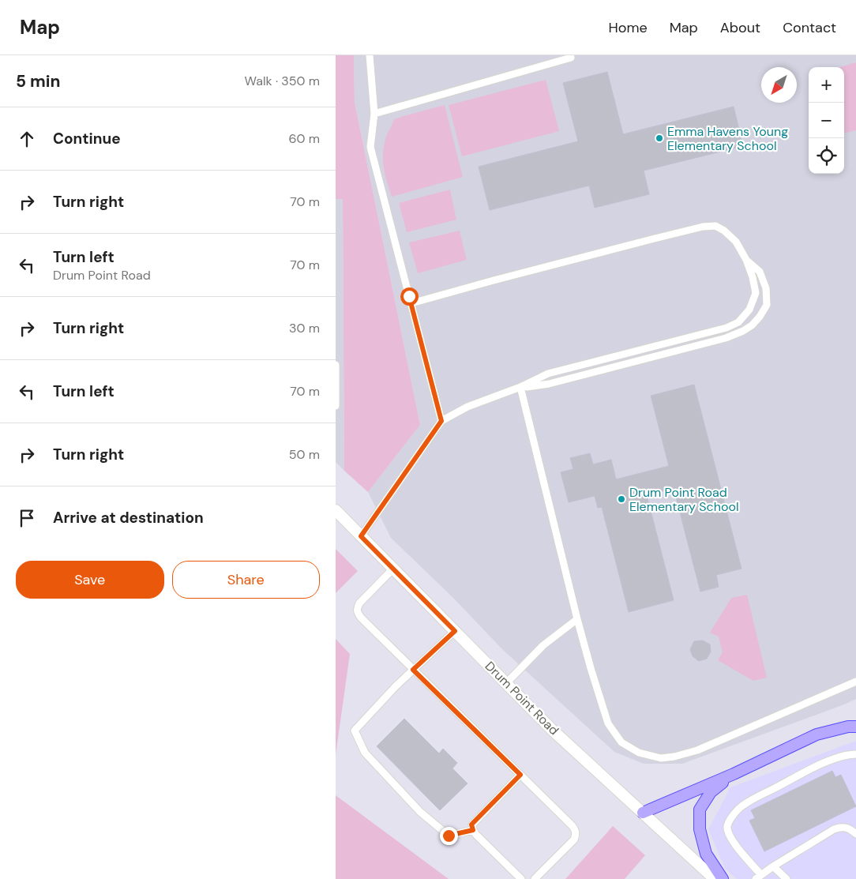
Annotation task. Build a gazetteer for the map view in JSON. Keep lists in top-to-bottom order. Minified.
{"streets":{"street":["Drum Point Road"]},"places":["Emma Havens Young Elementary School","Drum Point Road Elementary School"],"north":"bottom left","page":{"header":"Map","nav":["Home","Map","About","Contact"],"heading":["5 min","Walk · 350 m"],"map_buttons":["+","−"],"list":[["Continue","60 m"],["Turn right","70 m"],["Turn left","Drum Point Road","70 m"],["Turn right","30 m"],["Turn left","70 m"],["Turn right","50 m"],"Arrive at destination"],"buttons":["Save","Share"]}}
